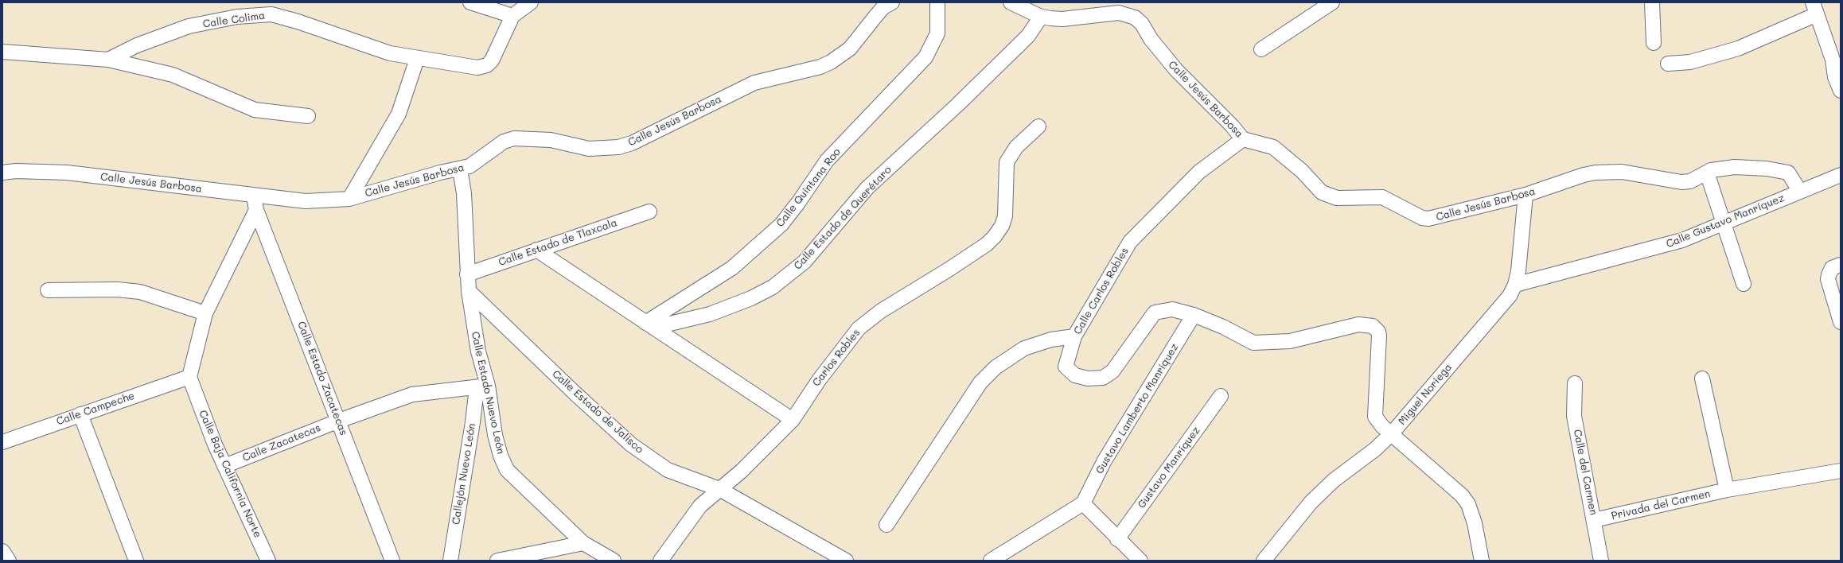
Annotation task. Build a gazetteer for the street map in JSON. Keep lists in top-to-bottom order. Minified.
{"streets":{"street":["Calle Colima","Calle Jesús Barbosa","Calle Quintana Roo","Calle Estado de Querétaro","Calle Gustavo Manríquez","Calle Estado de Tlaxcala","Calle Carlos Robles","Carlos Robles","Calle Estado Zacatecas","Calle Estado Nuevo León","Miguel Noriega","Calle Campeche","Gustavo Lamberto Manríquez","Calle Estado de Jalisco","Calle Zacatecas","Gustavo Manríquez","Calle del Carmen","Calle Baja California Norte","Callejón Nuevo León","Privada del Carmen"]},"crossings":[["Calle Jesús Barbosa","Calle Estado de Querétaro"],["Calle Jesús Barbosa","Calle Gustavo Manríquez"],["Calle Jesús Barbosa","Calle Carlos Robles"],["Calle Jesús Barbosa","Calle Estado Zacatecas"],["Calle Jesús Barbosa","Calle Estado Nuevo León"],["Calle Jesús Barbosa","Miguel Noriega"],["Calle Quintana Roo","Calle Estado de Querétaro"],["Calle Gustavo Manríquez","Miguel Noriega"],["Calle Estado de Tlaxcala","Calle Estado Nuevo León"],["Calle Carlos Robles","Miguel Noriega"],["Calle Carlos Robles","Gustavo Lamberto Manríquez"],["Carlos Robles","Calle Estado de Jalisco"],["Calle Estado Zacatecas","Calle Zacatecas"],["Calle Estado Nuevo León","Calle Estado de Jalisco"],["Calle Estado Nuevo León","Calle Zacatecas"],["Calle Estado Nuevo León","Callejón Nuevo León"],["Calle Campeche","Calle Baja California Norte"],["Calle Zacatecas","Calle Baja California Norte"],["Calle Zacatecas","Callejón Nuevo León"],["Calle del Carmen","Privada del Carmen"]]}
